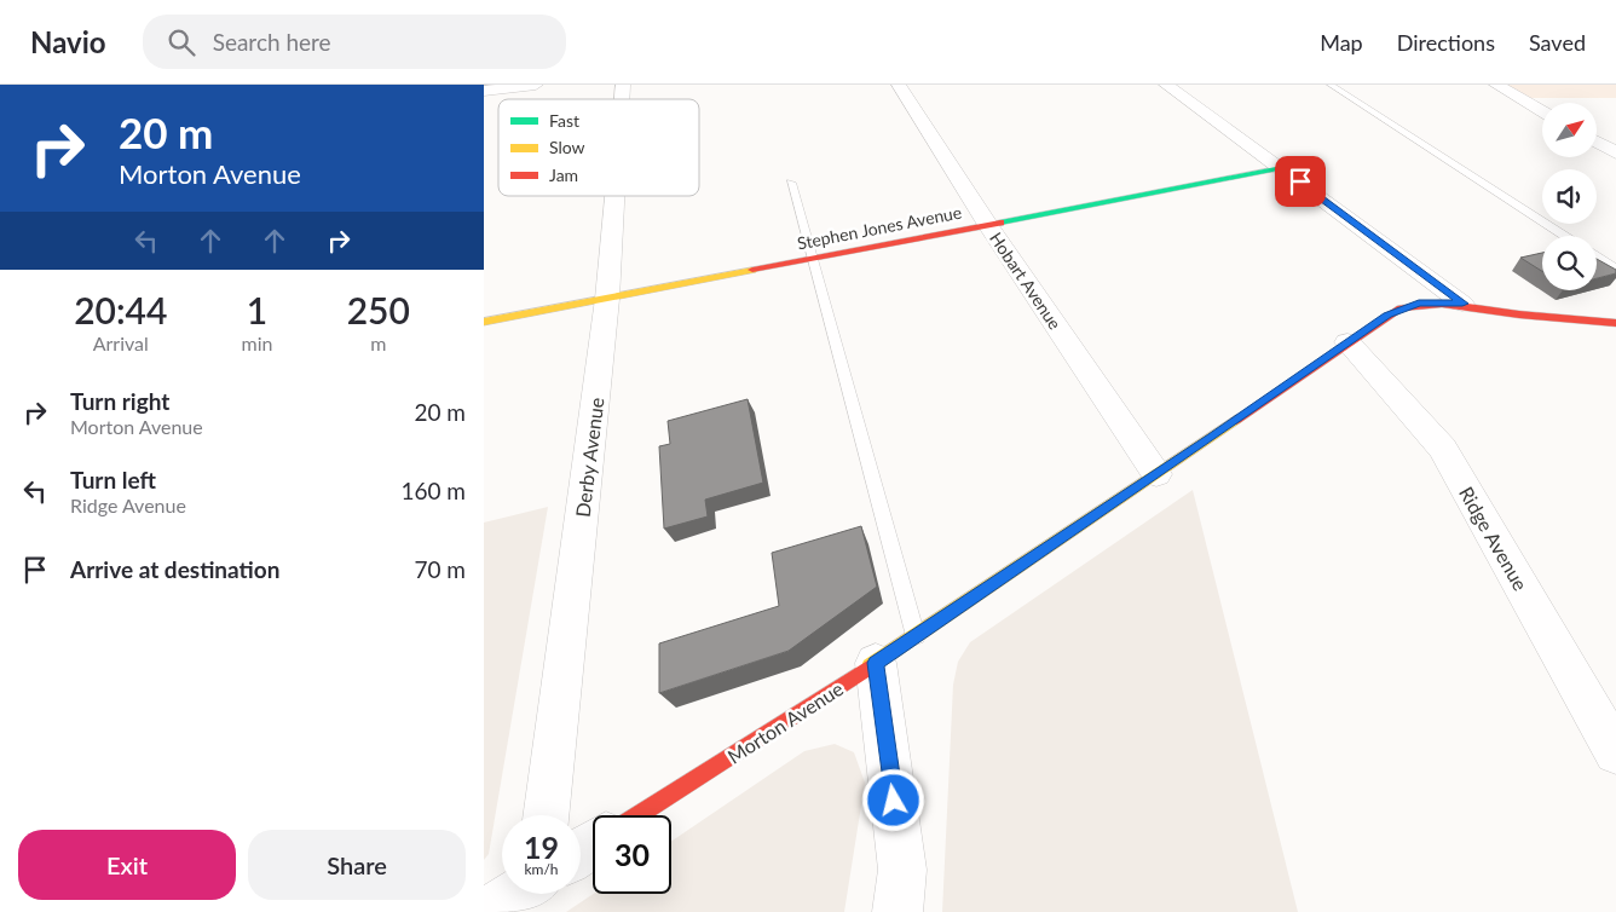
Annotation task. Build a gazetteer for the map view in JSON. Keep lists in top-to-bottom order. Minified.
{"streets":{"street":["Stephen Jones Avenue","Hobart Avenue","Derby Avenue","Ridge Avenue","Morton Avenue"]},"crossings":[["Stephen Jones Avenue","Hobart Avenue"],["Stephen Jones Avenue","Derby Avenue"],["Hobart Avenue","Morton Avenue"],["Ridge Avenue","Morton Avenue"]],"legend":["Fast","Slow","Jam"],"north":"top right","page":{"header":"Navio","search":"Search here","nav":["Map","Directions","Saved"],"turn":["20 m","Morton Avenue"],"eta":["20:44","Arrival","1","min","250","m"],"list":[{"name":"Turn right","note":"Morton Avenue","value":"20 m"},{"name":"Turn left","note":"Ridge Avenue","value":"160 m"},{"name":"Arrive at destination","value":"70 m"}],"speed":"19 km/h","limit":"30","buttons":["Exit","Share"]}}
